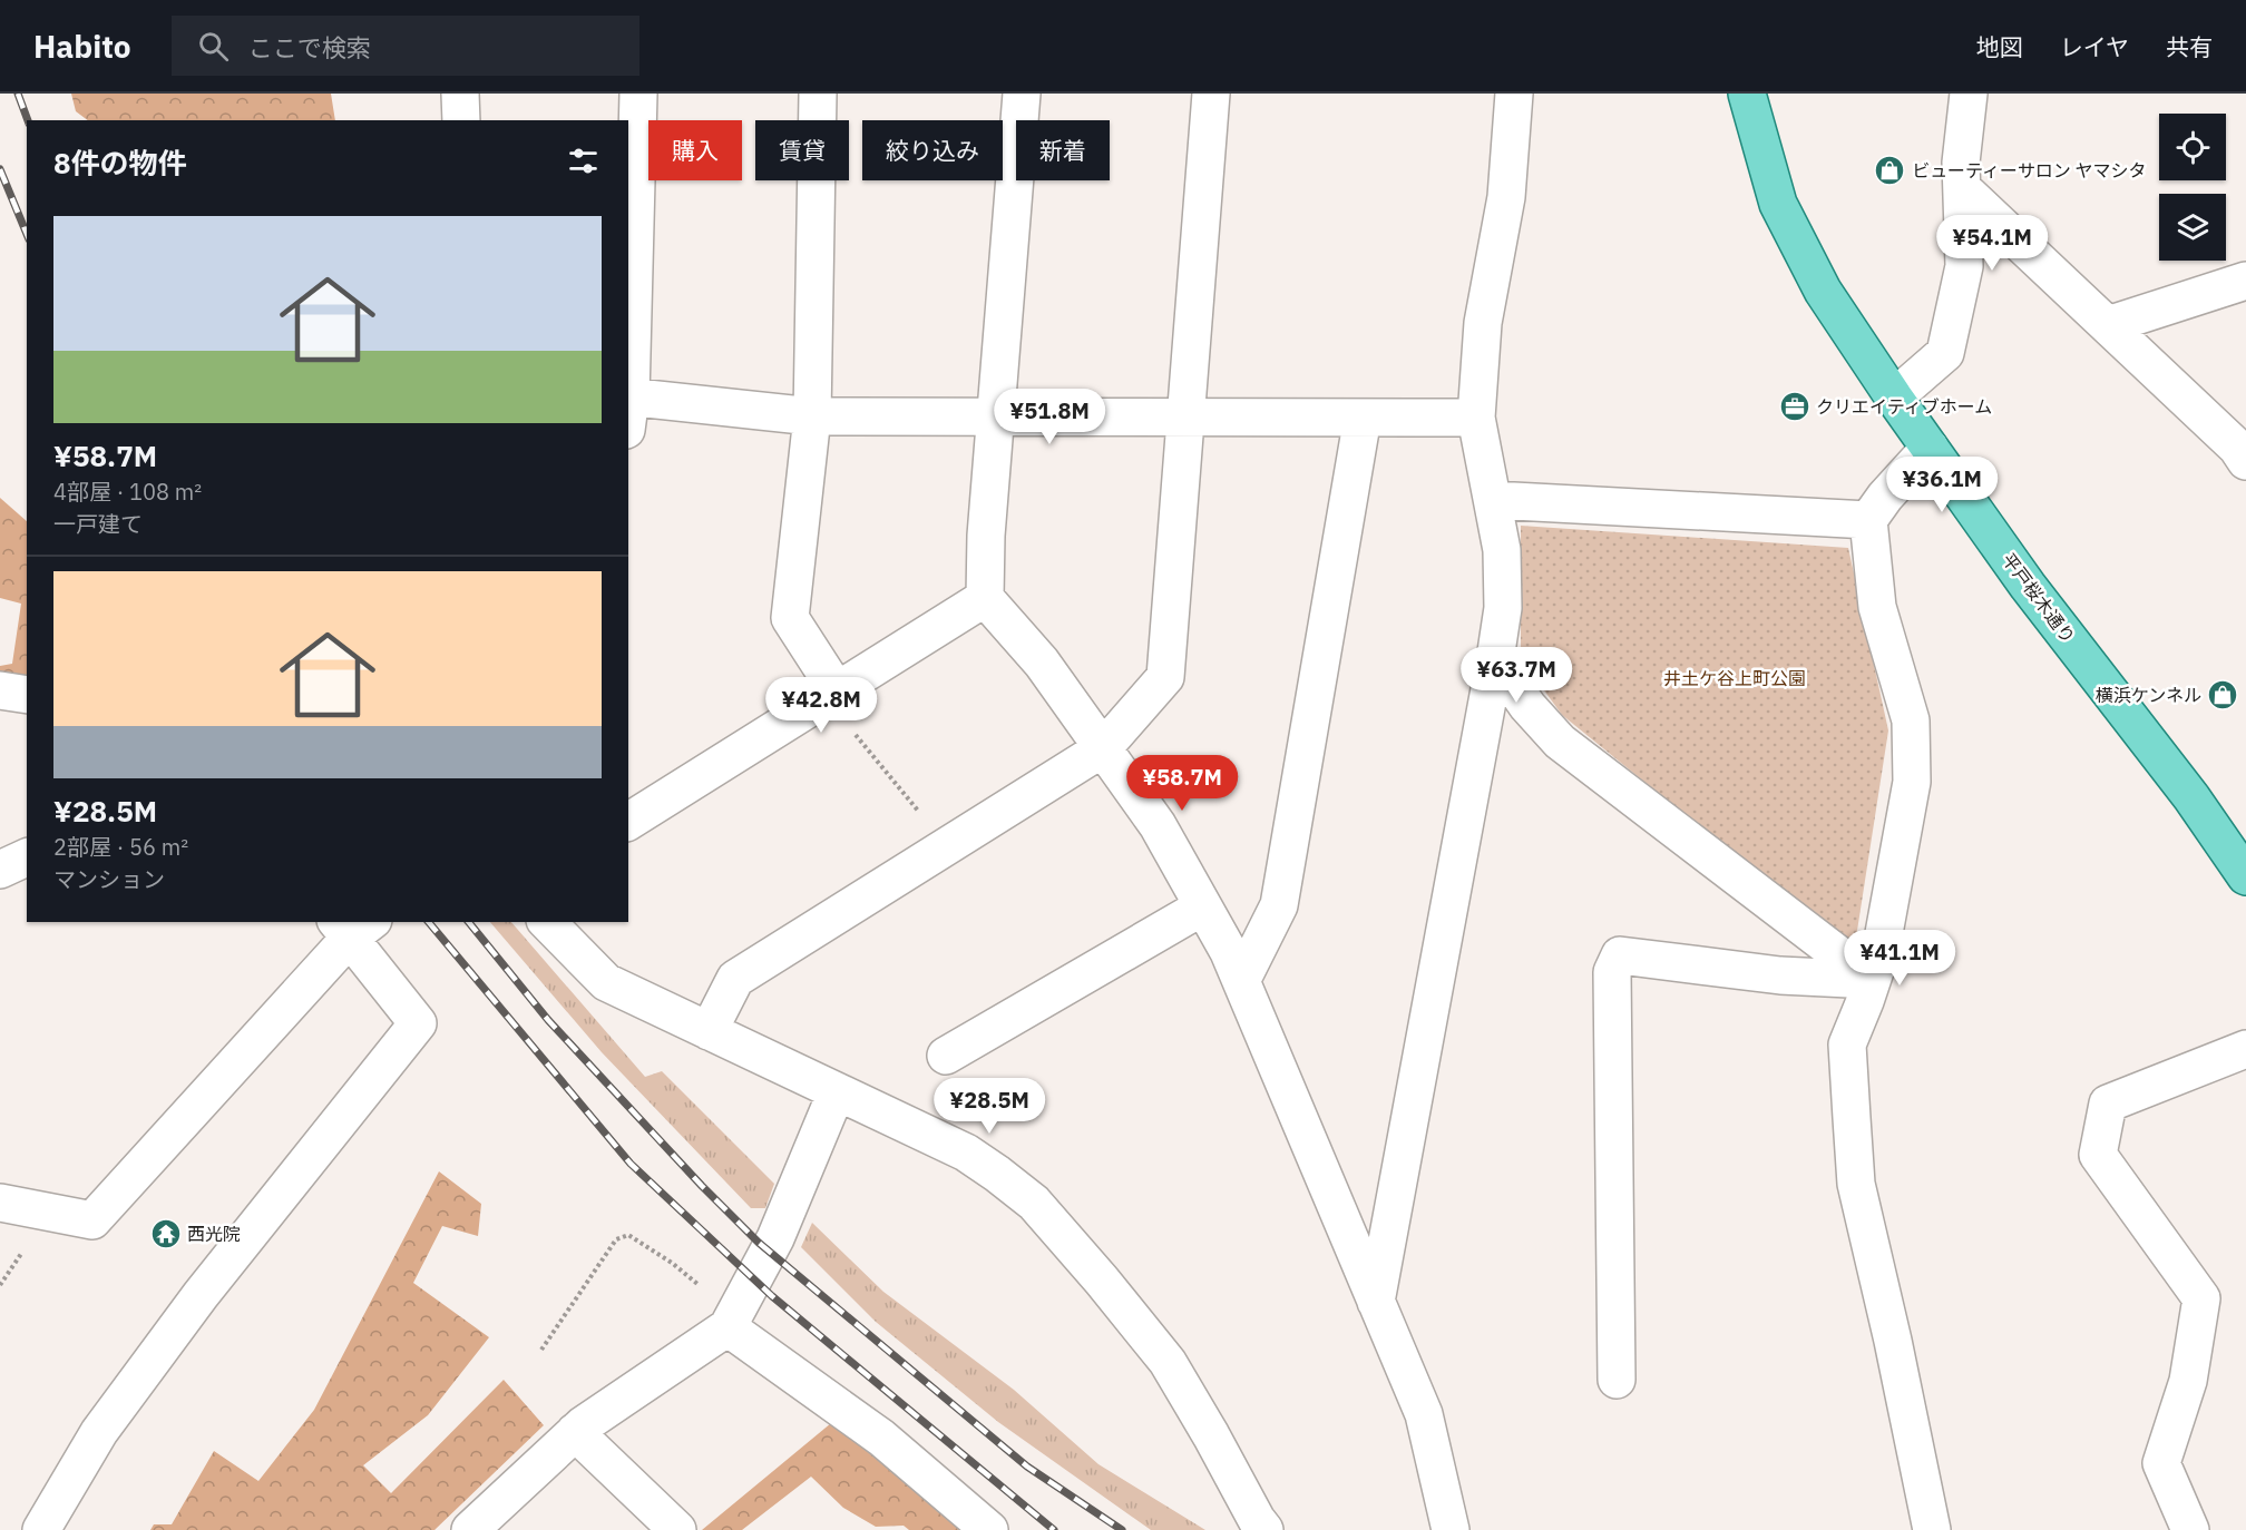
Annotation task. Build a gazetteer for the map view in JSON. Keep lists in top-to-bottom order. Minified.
{"streets":{"main road":["平戸桜木通り"]},"parks":["井土ケ谷上町公園"],"places":{"shop":["ビューティーサロン ヤマシタ","横浜ケンネル"],"office":["クリエイティブホーム"],"temple":["西光院"]},"page":{"header":"Habito","search":"ここで検索","nav":["地図","レイヤ","共有"],"chip":["購入","賃貸","絞り込み","新着"],"heading":"8件の物件","list":[{"name":"¥58.7M","note":"4部屋 · 108 m² · 一戸建て"},{"name":"¥28.5M","note":"2部屋 · 56 m² · マンション"}],"price":["¥54.1M","¥51.8M","¥36.1M","¥63.7M","¥42.8M","¥58.7M","¥41.1M","¥28.5M"]}}
